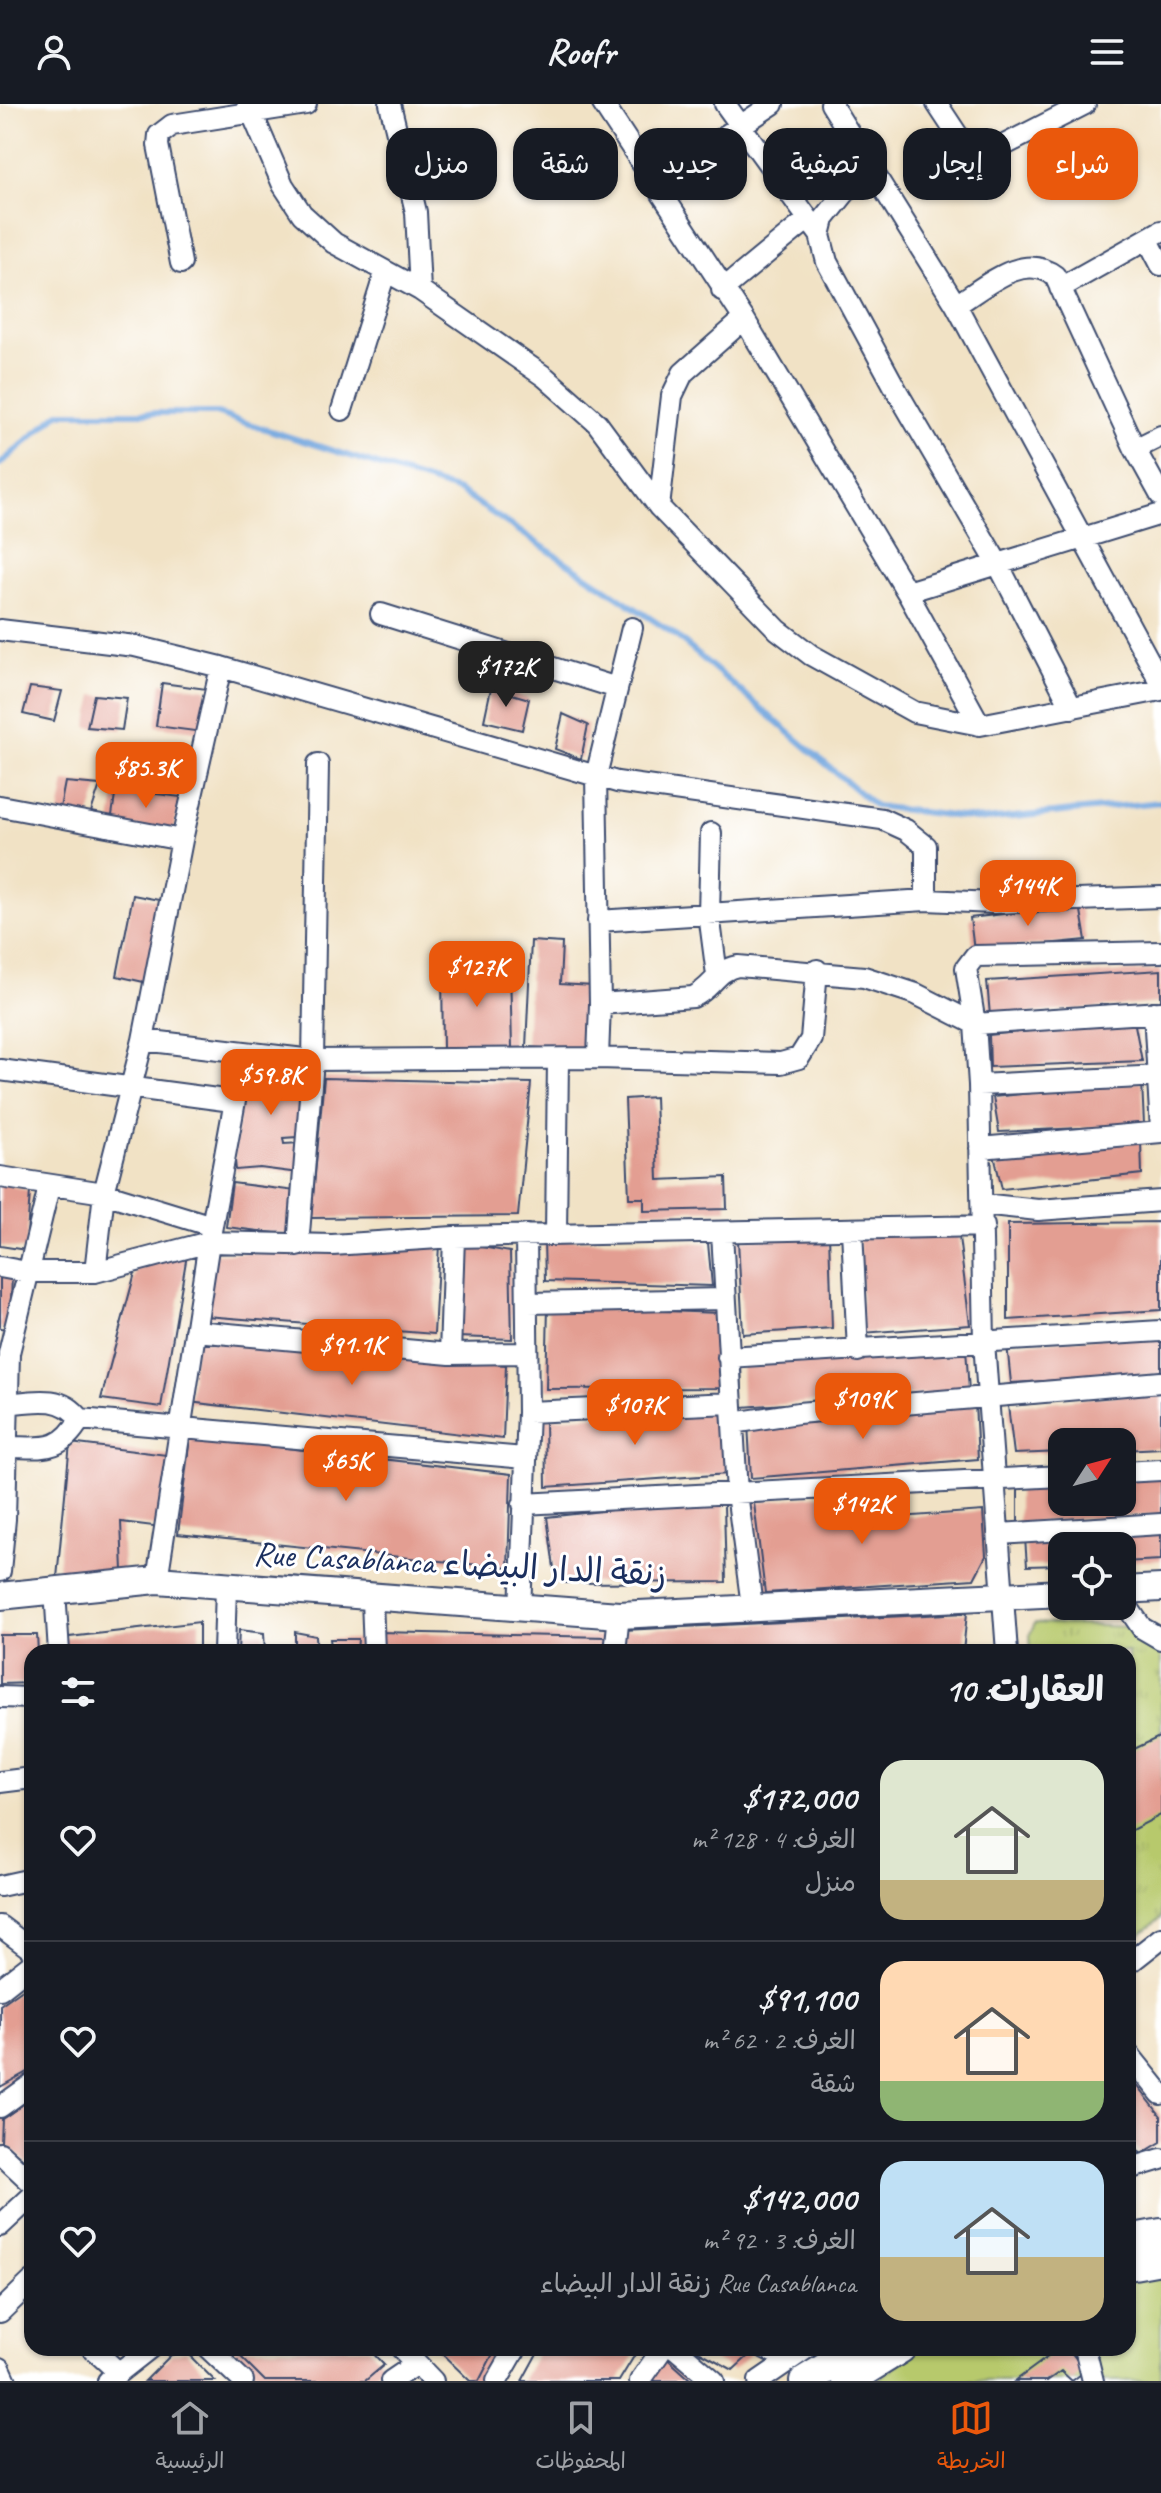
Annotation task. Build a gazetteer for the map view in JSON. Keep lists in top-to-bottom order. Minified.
{"streets":{"main road":["Rue Casablanca زنقة الدار البيضاء"]},"north":"top right","page":{"header":"Roofr","chip":["شراء","إيجار","تصفية","جديد","شقة","منزل"],"price":["$172K","$85.3K","$144K","$127K","$59.8K","$91.1K","$109K","$107K","$65K","$142K"],"heading":"العقارات: 10","list":[{"name":"$172,000","note":"الغرف: 4 · 128 m² · منزل"},{"name":"$91,100","note":"الغرف: 2 · 62 m² · شقة"},{"name":"$142,000","note":"الغرف: 3 · 92 m² · Rue Casablanca زنقة الدار البيضاء"}],"tabs":["الخريطة","المحفوظات","الرئيسية"]}}
